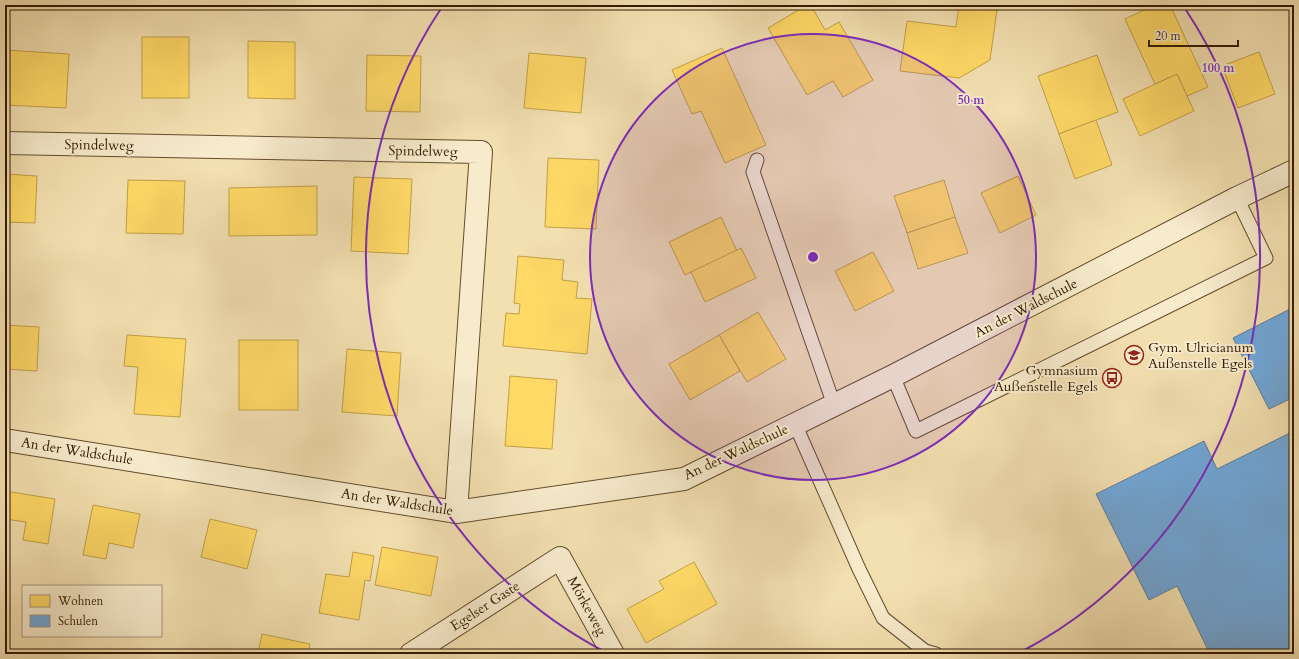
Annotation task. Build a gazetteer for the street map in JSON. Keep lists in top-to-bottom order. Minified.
{"streets":{"street":["Spindelweg","An der Waldschule","Egelser Gaste","Mörkeweg"]},"crossings":[["Spindelweg","An der Waldschule"],["Egelser Gaste","Mörkeweg"]],"places":{"school or university":["Gym. Ulricianum Außenstelle Egels"],"bus stop":["Gymnasium Außenstelle Egels"]},"legend":["Wohnen","Schulen"],"scale_bar":"20 m","rings":["100 m","50 m"]}
